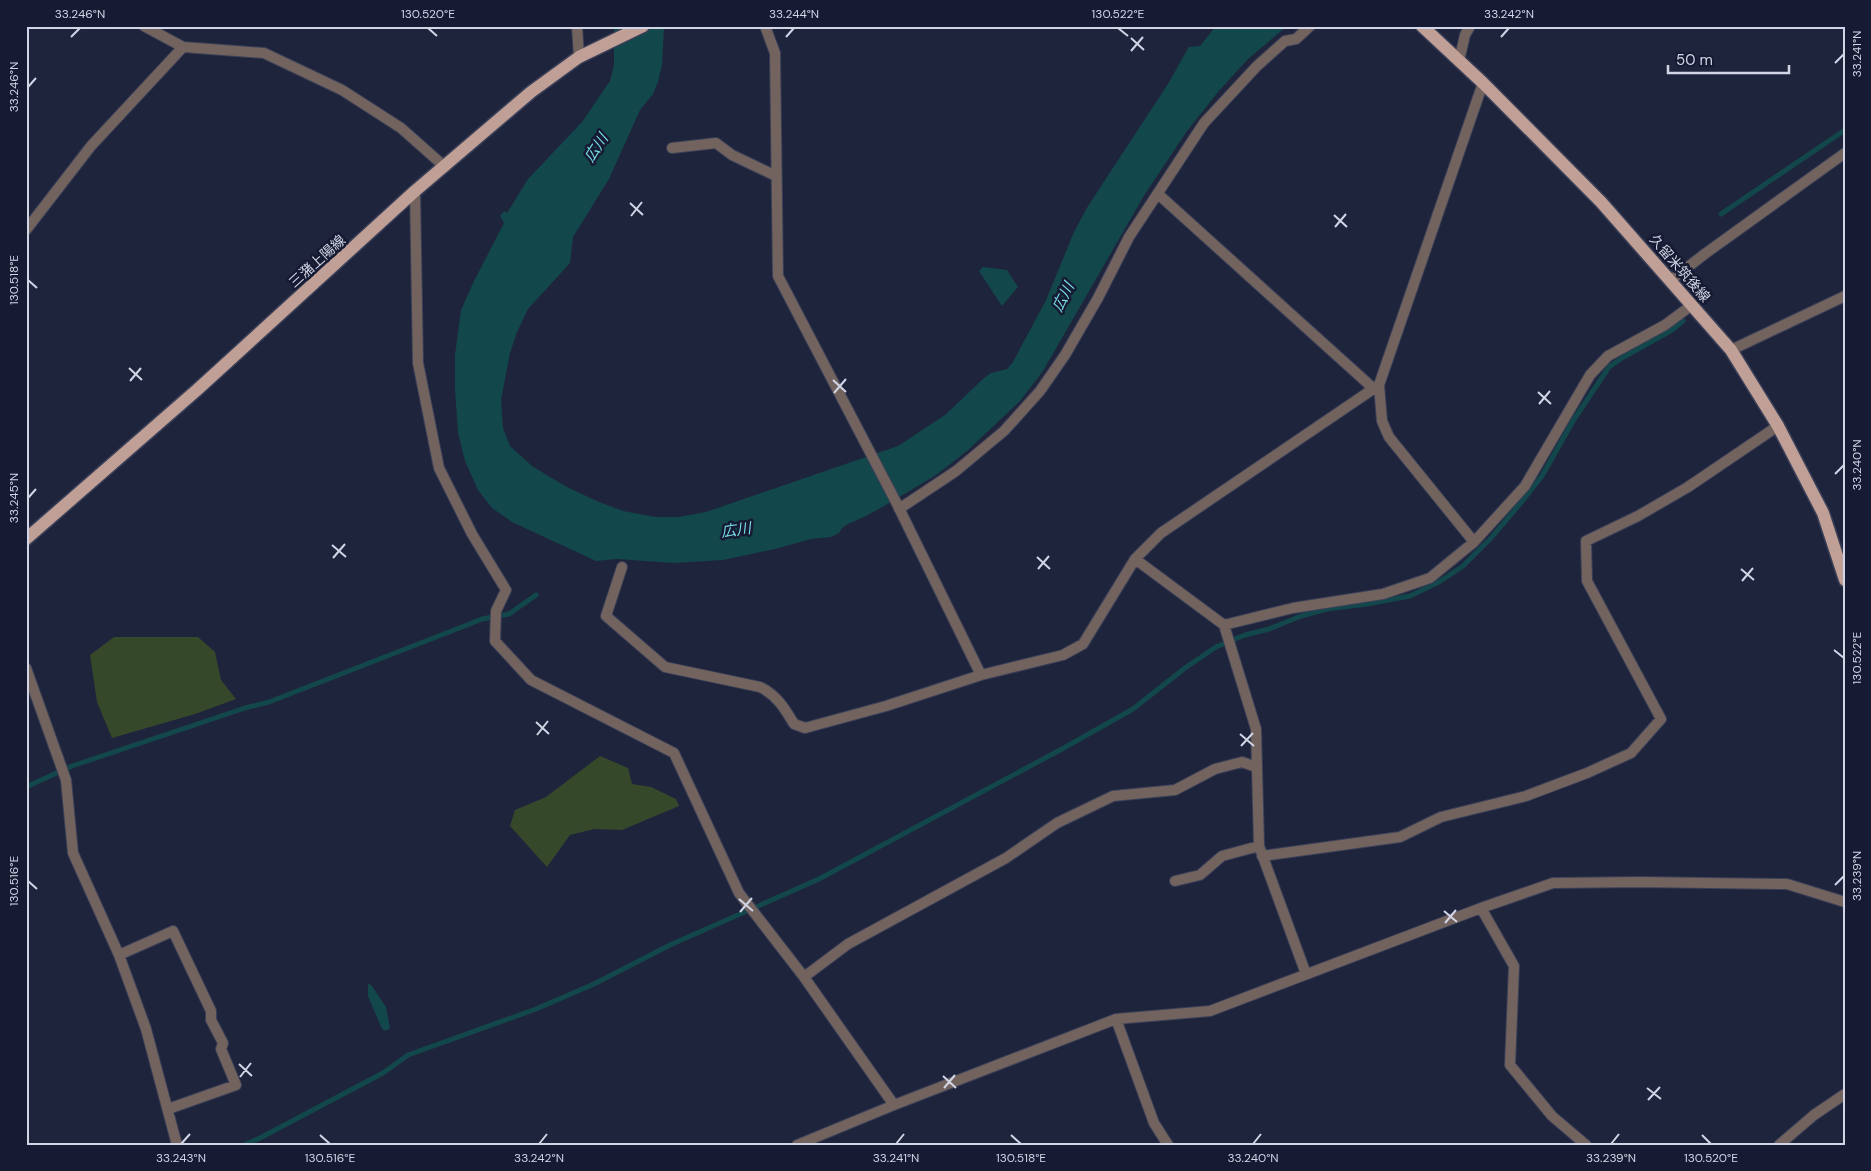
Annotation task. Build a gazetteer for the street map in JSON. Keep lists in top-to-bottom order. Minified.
{"streets":{"main road":["三潴上陽線","久留米筑後線"]},"water":["広川"],"scale_bar":"50 m","coordinates":["33.246°N","130.520°E","33.244°N","130.522°E","33.242°N","33.241°N","130.518°E","33.240°N","33.245°N","33.239°N","130.516°E","33.243°N"]}
